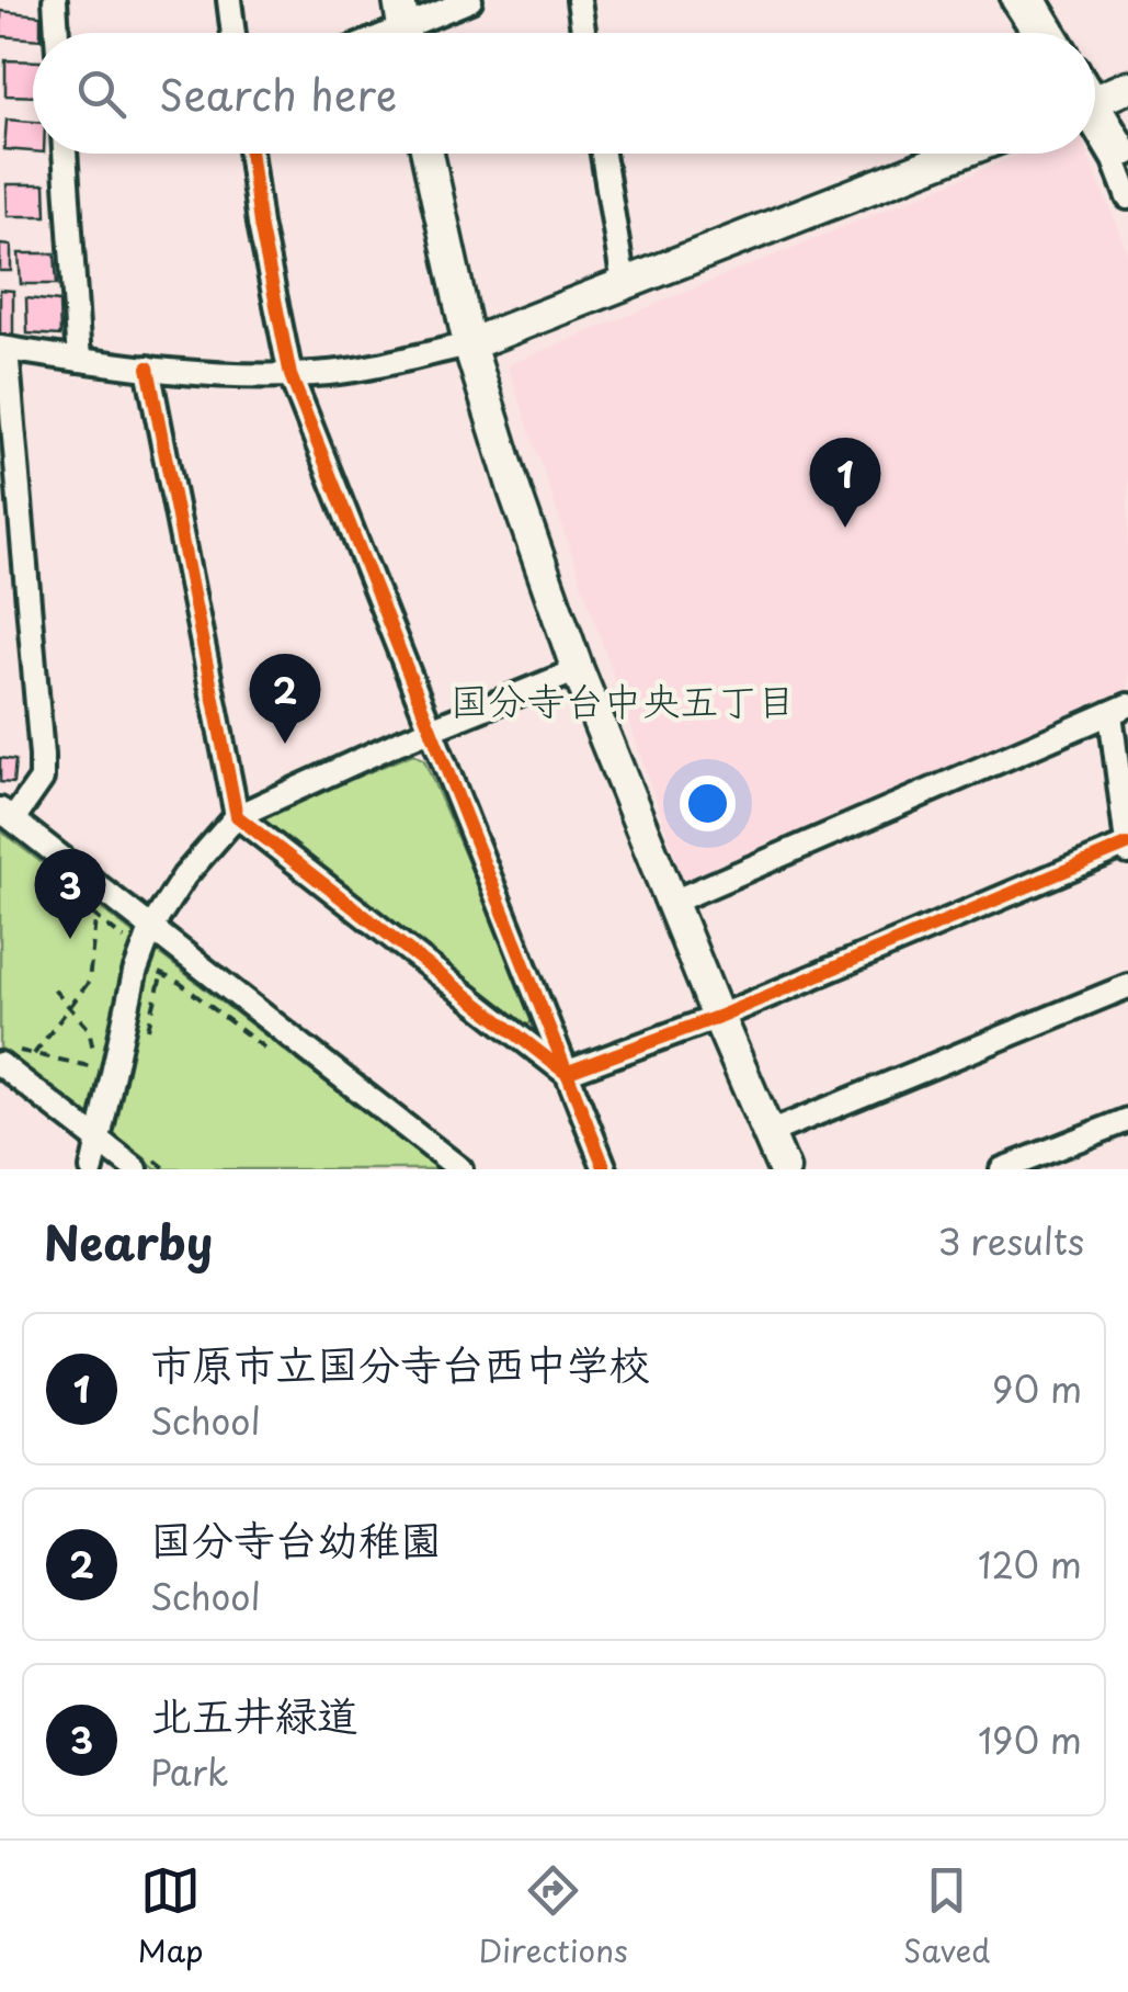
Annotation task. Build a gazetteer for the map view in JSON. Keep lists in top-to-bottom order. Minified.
{"districts":["国分寺台中央五丁目"],"page":{"search":"Search here","pins":["1","2","3"],"heading":["Nearby","3 results"],"list":[{"mark":"1","name":"市原市立国分寺台西中学校","note":"School","value":"90 m"},{"mark":"2","name":"国分寺台幼稚園","note":"School","value":"120 m"},{"mark":"3","name":"北五井緑道","note":"Park","value":"190 m"}],"nav":["Map","Directions","Saved"]}}
